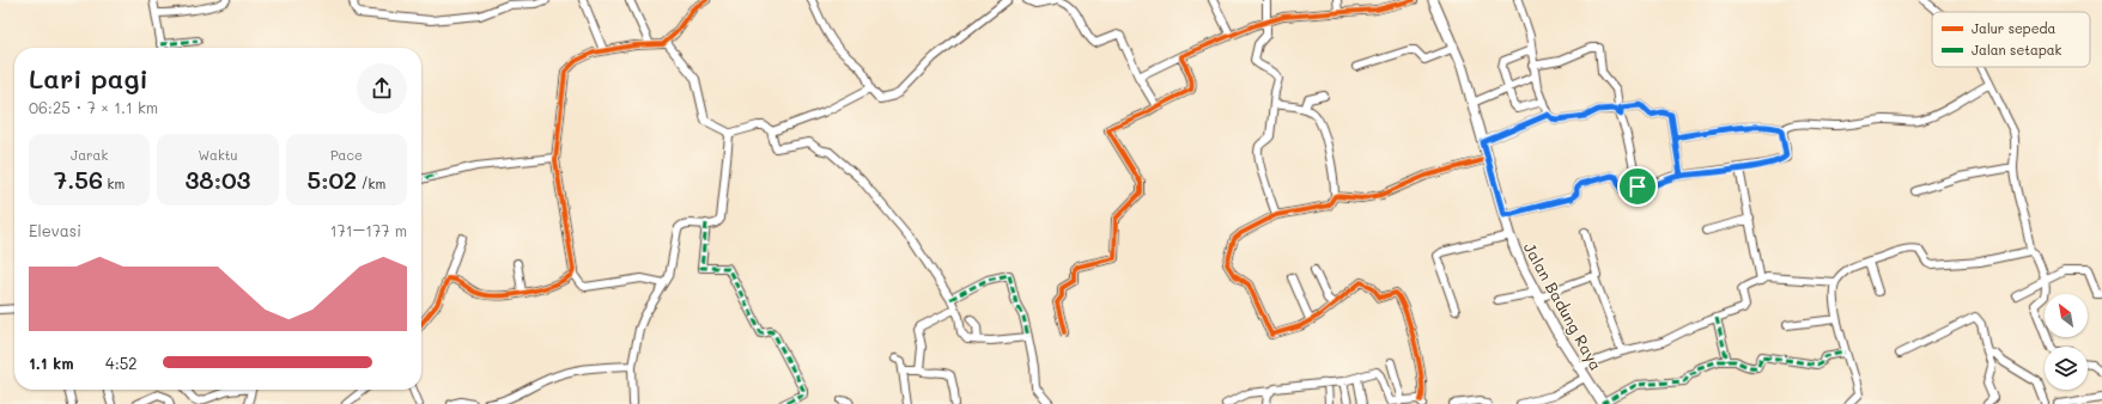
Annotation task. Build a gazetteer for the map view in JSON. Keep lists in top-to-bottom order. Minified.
{"streets":{"main road":["Jalan Badung Raya"]},"legend":["Jalur sepeda","Jalan setapak"],"north":"top left","page":{"heading":["Lari pagi","06:25 · 7 × 1.1 km"],"stats":[["Jarak","7.56 km"],["Waktu","38:03"],["Pace","5:02 /km"]],"chart":["Elevasi","171–177 m"],"list":[{"name":"1.1 km","note":"4:52"}]}}
